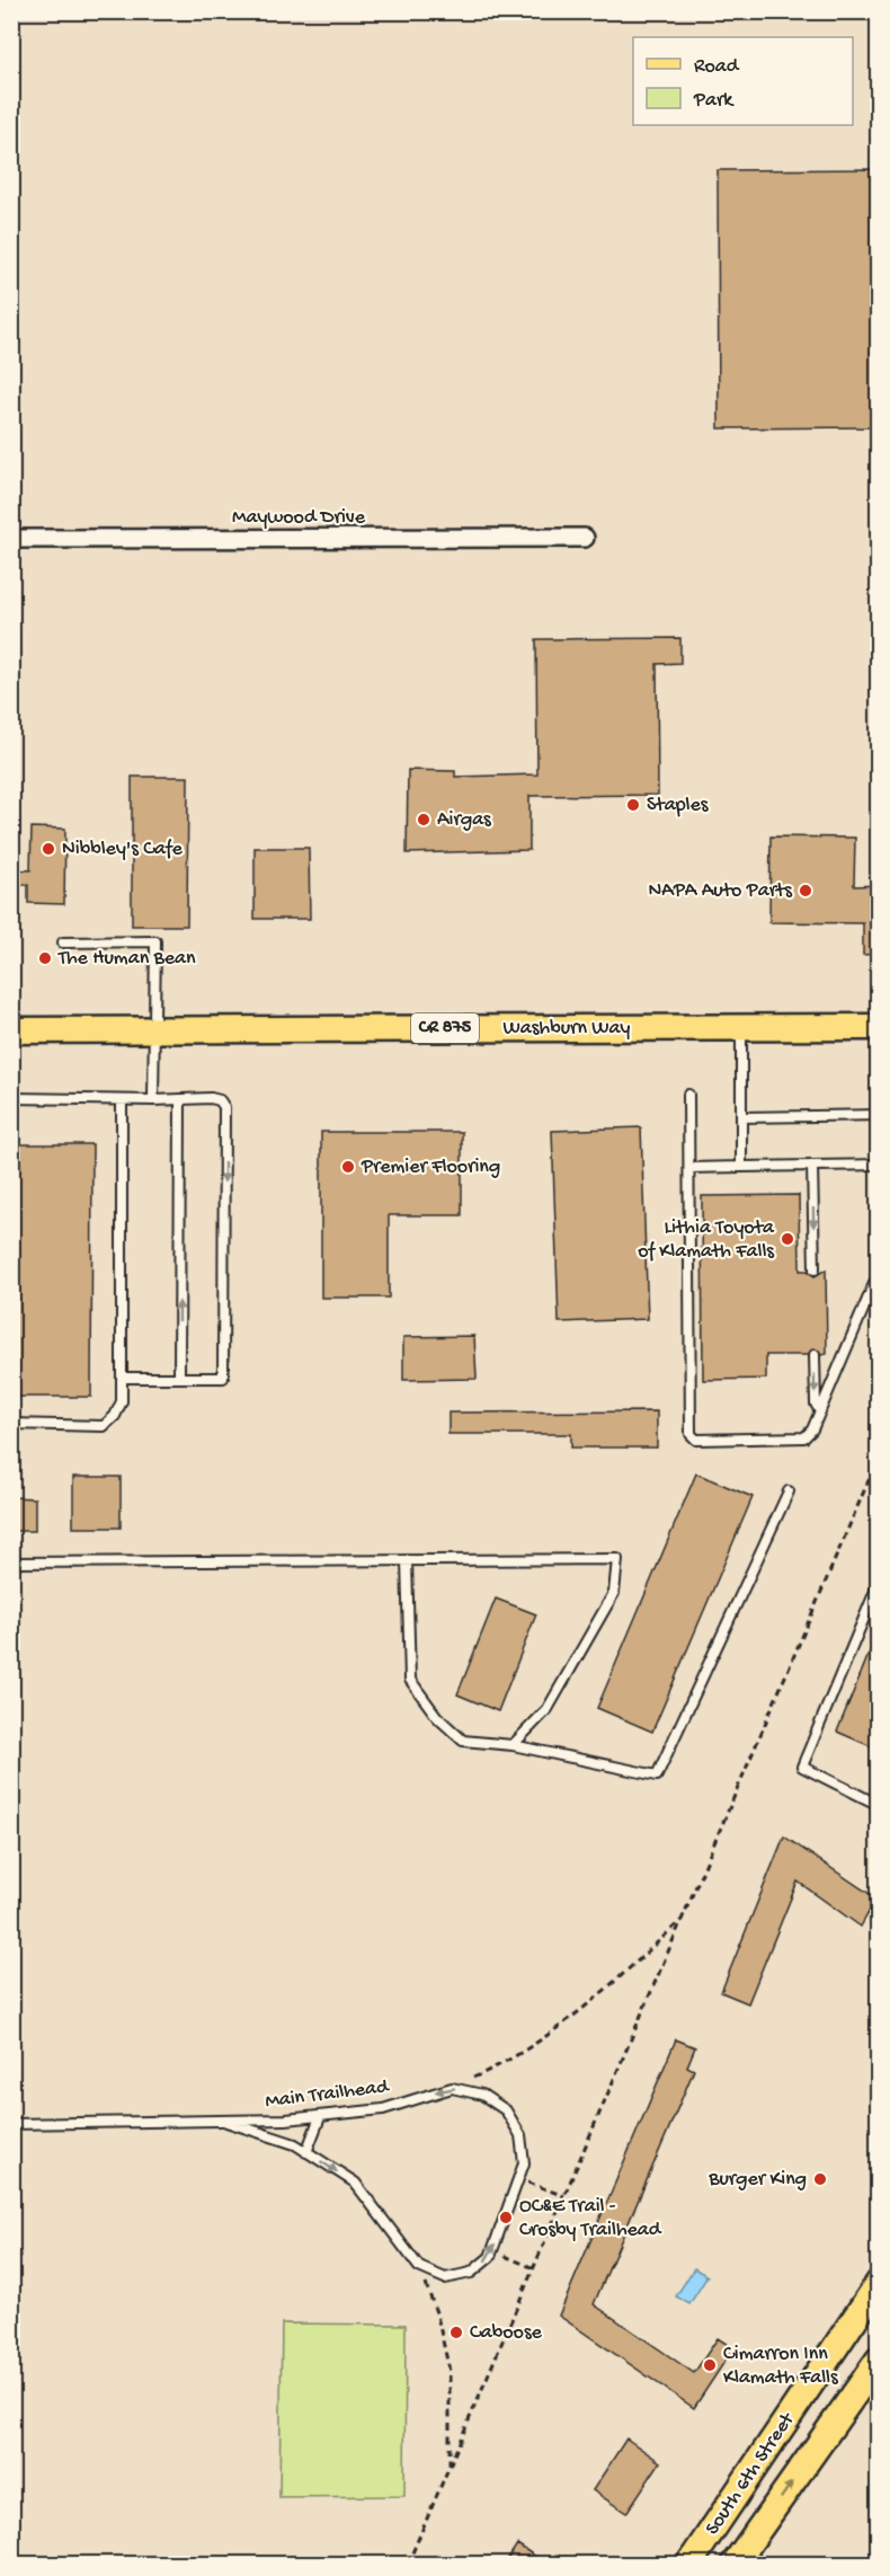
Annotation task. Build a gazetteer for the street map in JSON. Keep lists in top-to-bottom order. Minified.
{"streets":{"main road":["CR 875","Washburn Way","South 6th Street"],"street":["Maywood Drive"],"lane":["Main Trailhead"]},"places":["Staples","Airgas","Nibbley's Cafe","NAPA Auto Parts","The Human Bean","Premier Flooring","Lithia Toyota of Klamath Falls","Burger King","OC&E Trail - Crosby Trailhead","Caboose","Cimarron Inn Klamath Falls"],"legend":["Road","Park"]}
